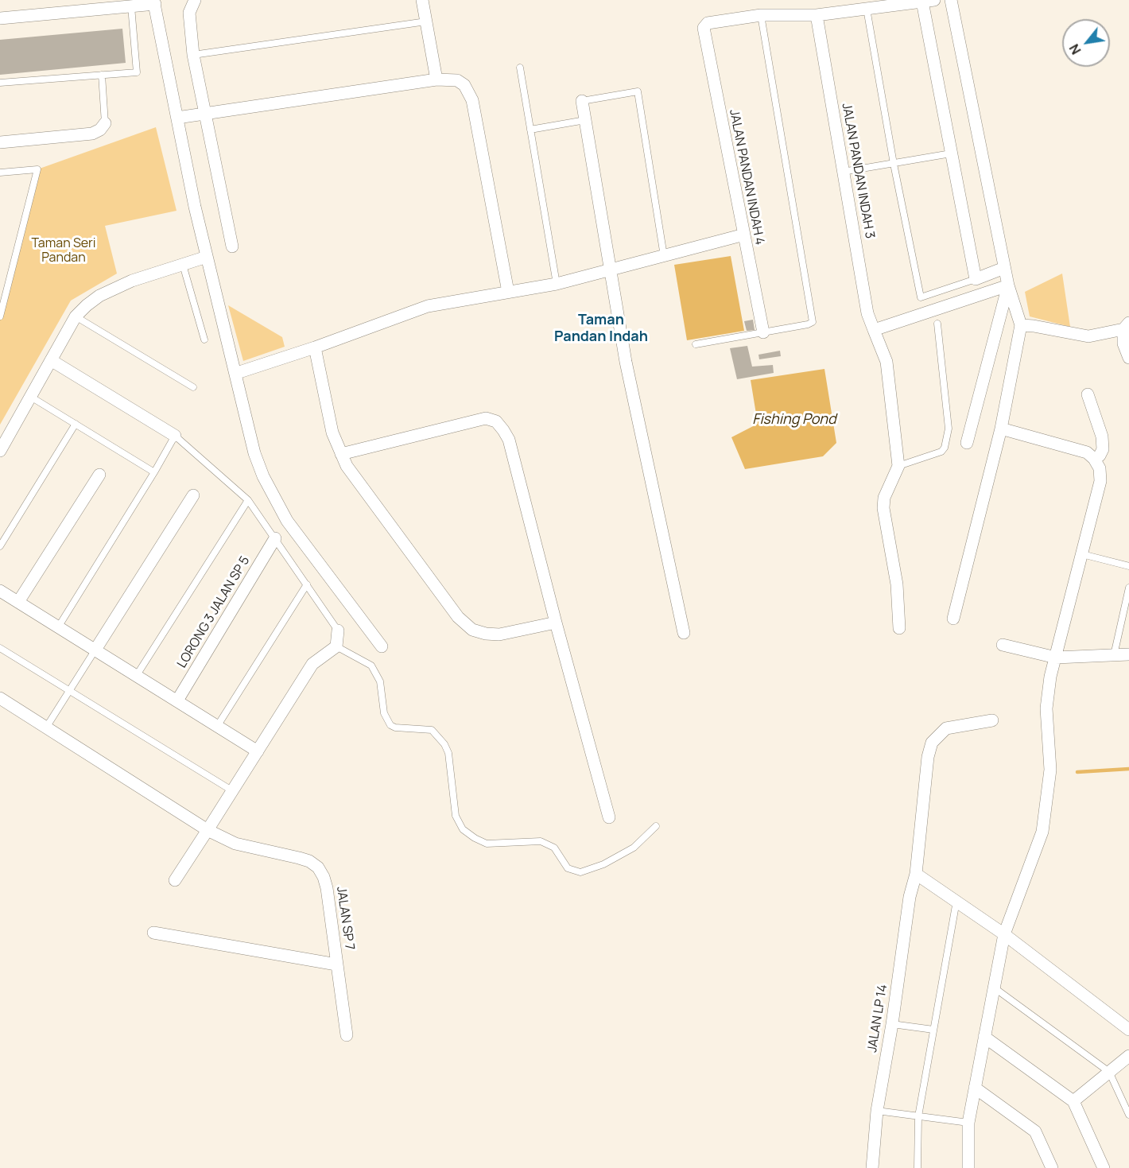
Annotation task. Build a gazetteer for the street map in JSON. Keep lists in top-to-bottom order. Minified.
{"streets":{"street":["JALAN PANDAN INDAH 3","JALAN PANDAN INDAH 4","LORONG 3 JALAN SP 5","JALAN SP 7","JALAN LP 14"]},"districts":["Taman Pandan Indah"],"water":["Fishing Pond"],"parks":["Taman Seri Pandan"],"north":"bottom left"}
